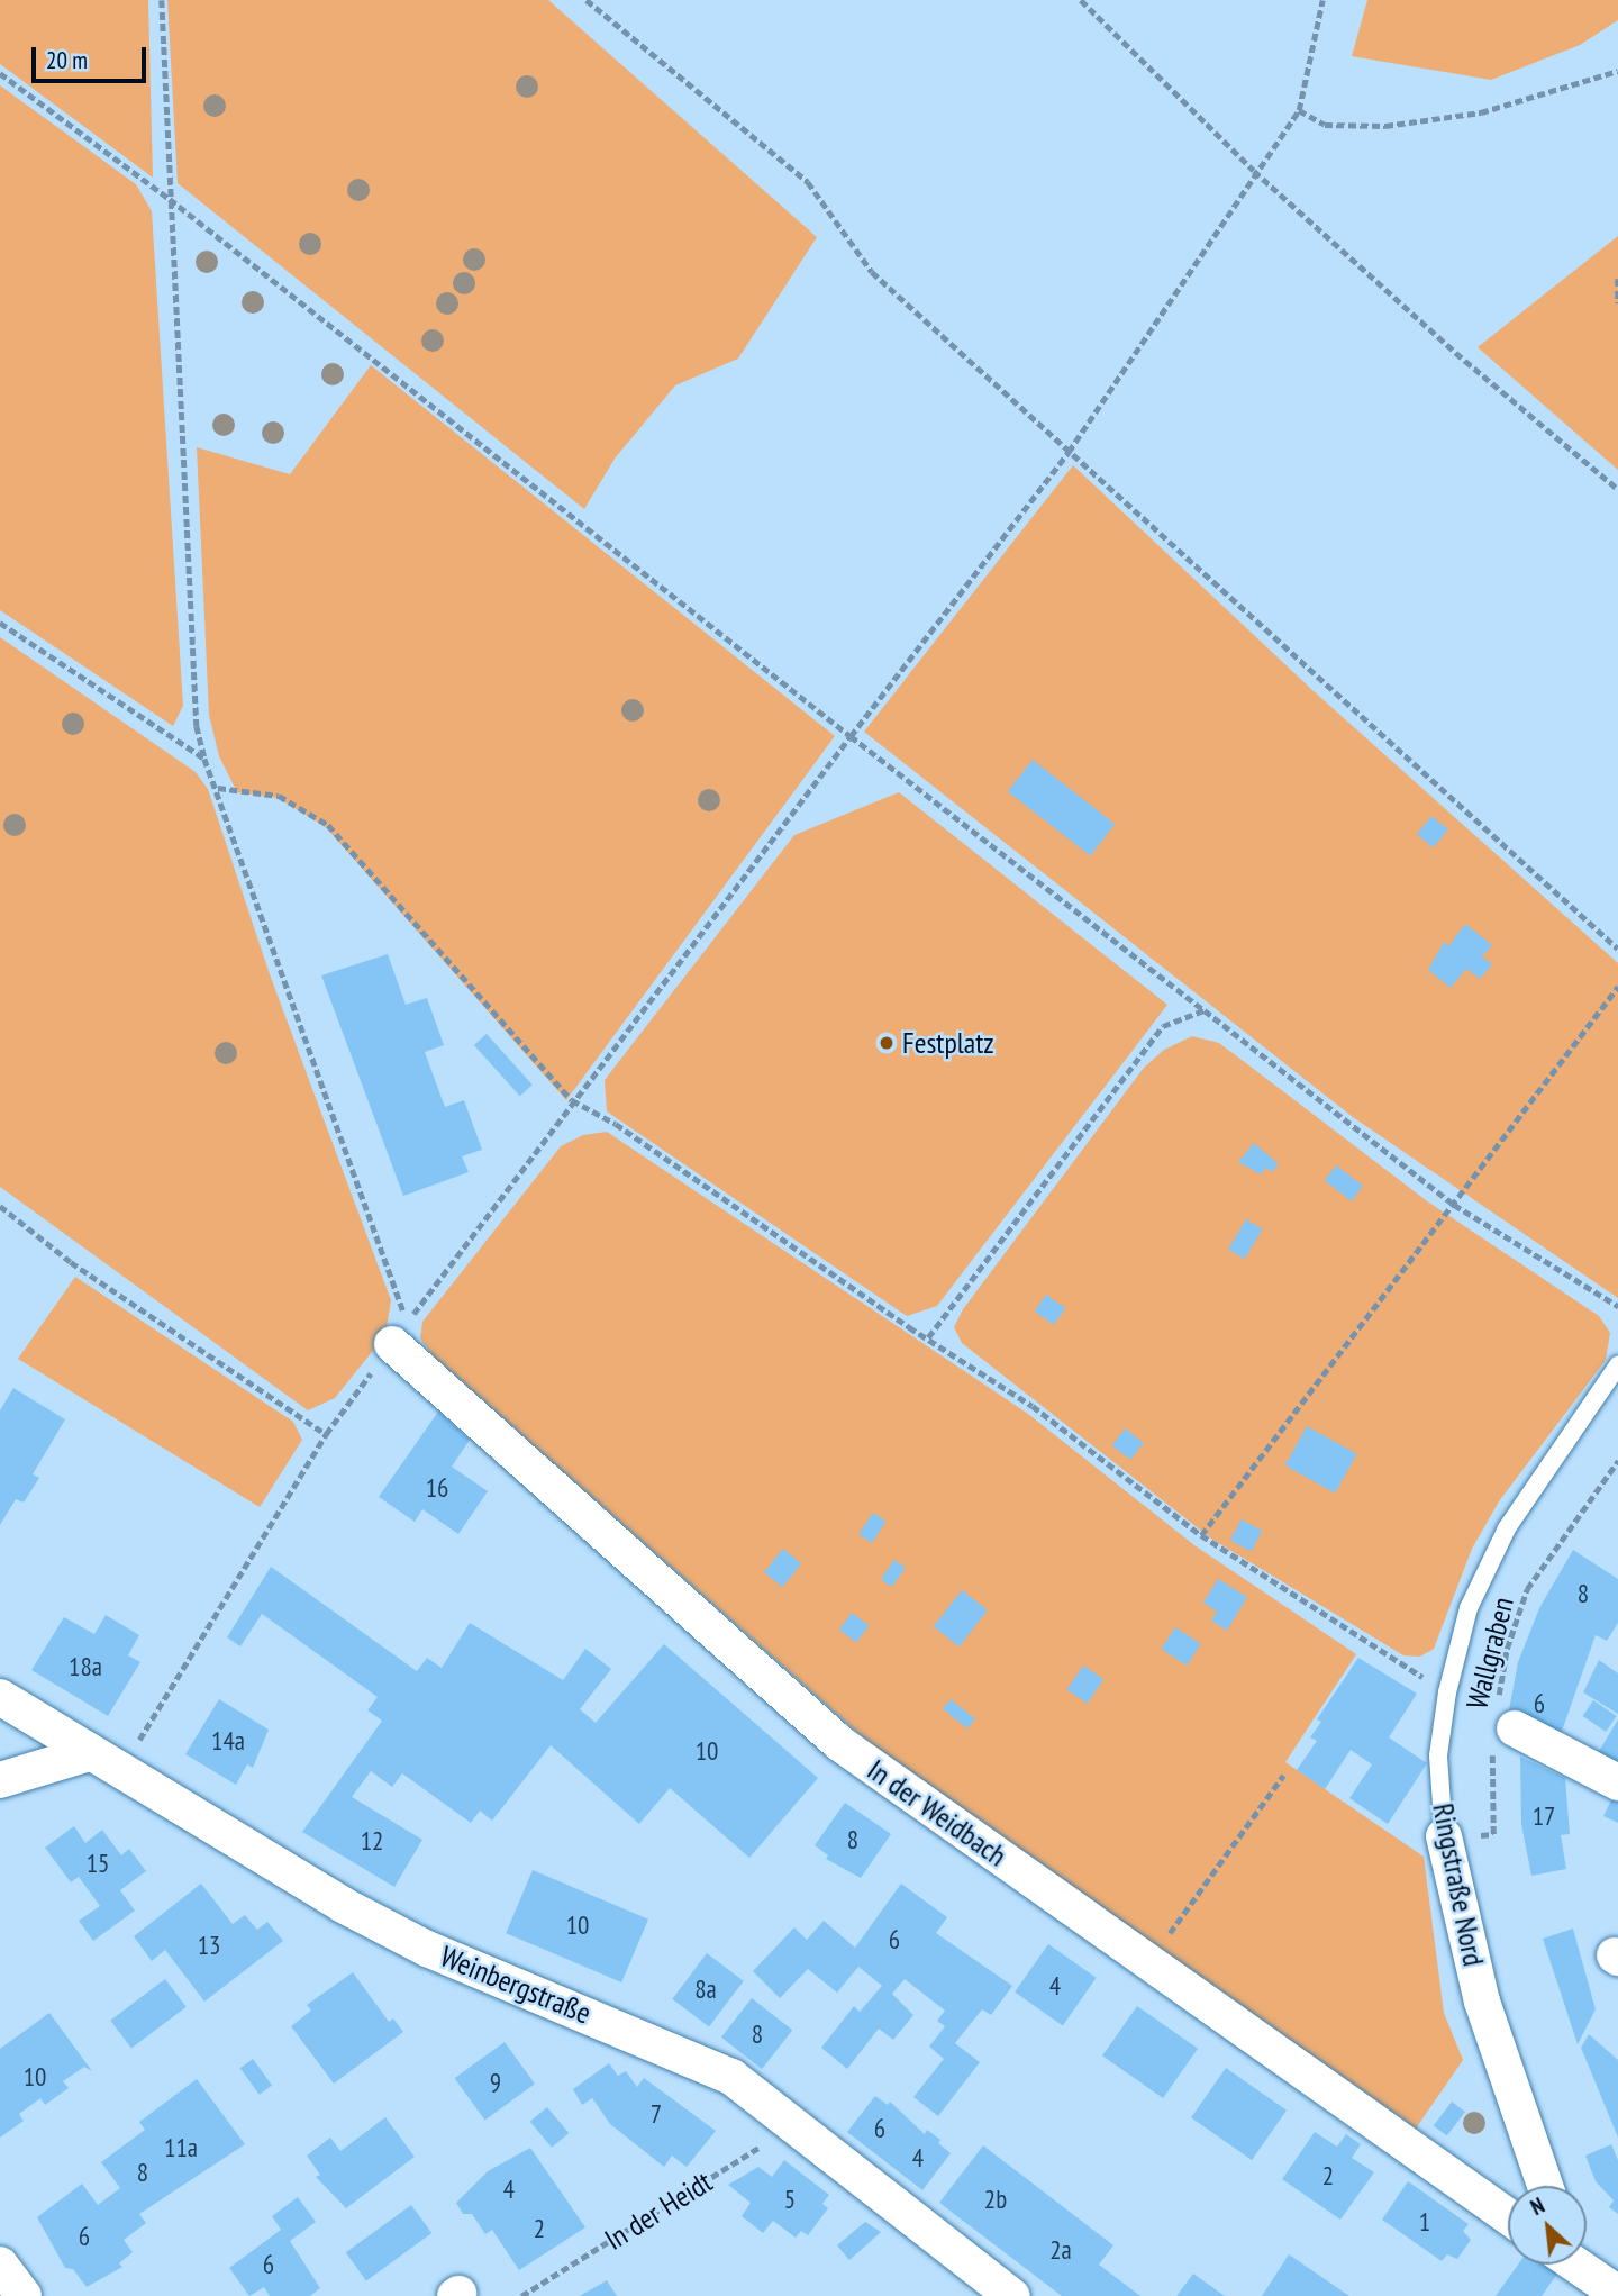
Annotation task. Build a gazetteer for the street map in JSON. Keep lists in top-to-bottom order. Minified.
{"streets":{"street":["In der Weidbach","Ringstraße Nord","Weinbergstraße"],"path":["Wallgraben","In der Heidt"]},"crossings":[["Wallgraben","Ringstraße Nord"],["Weinbergstraße","In der Heidt"]],"places":["Festplatz"],"house_numbers":["16","8","18a","6","14a","10","17","8","12","15","10","6","13","4","8a","8","10","9","7","6","11a","4","8","2","4","5","2b","1","2","6","2a","6"],"scale_bar":"20 m","north":"top left"}
